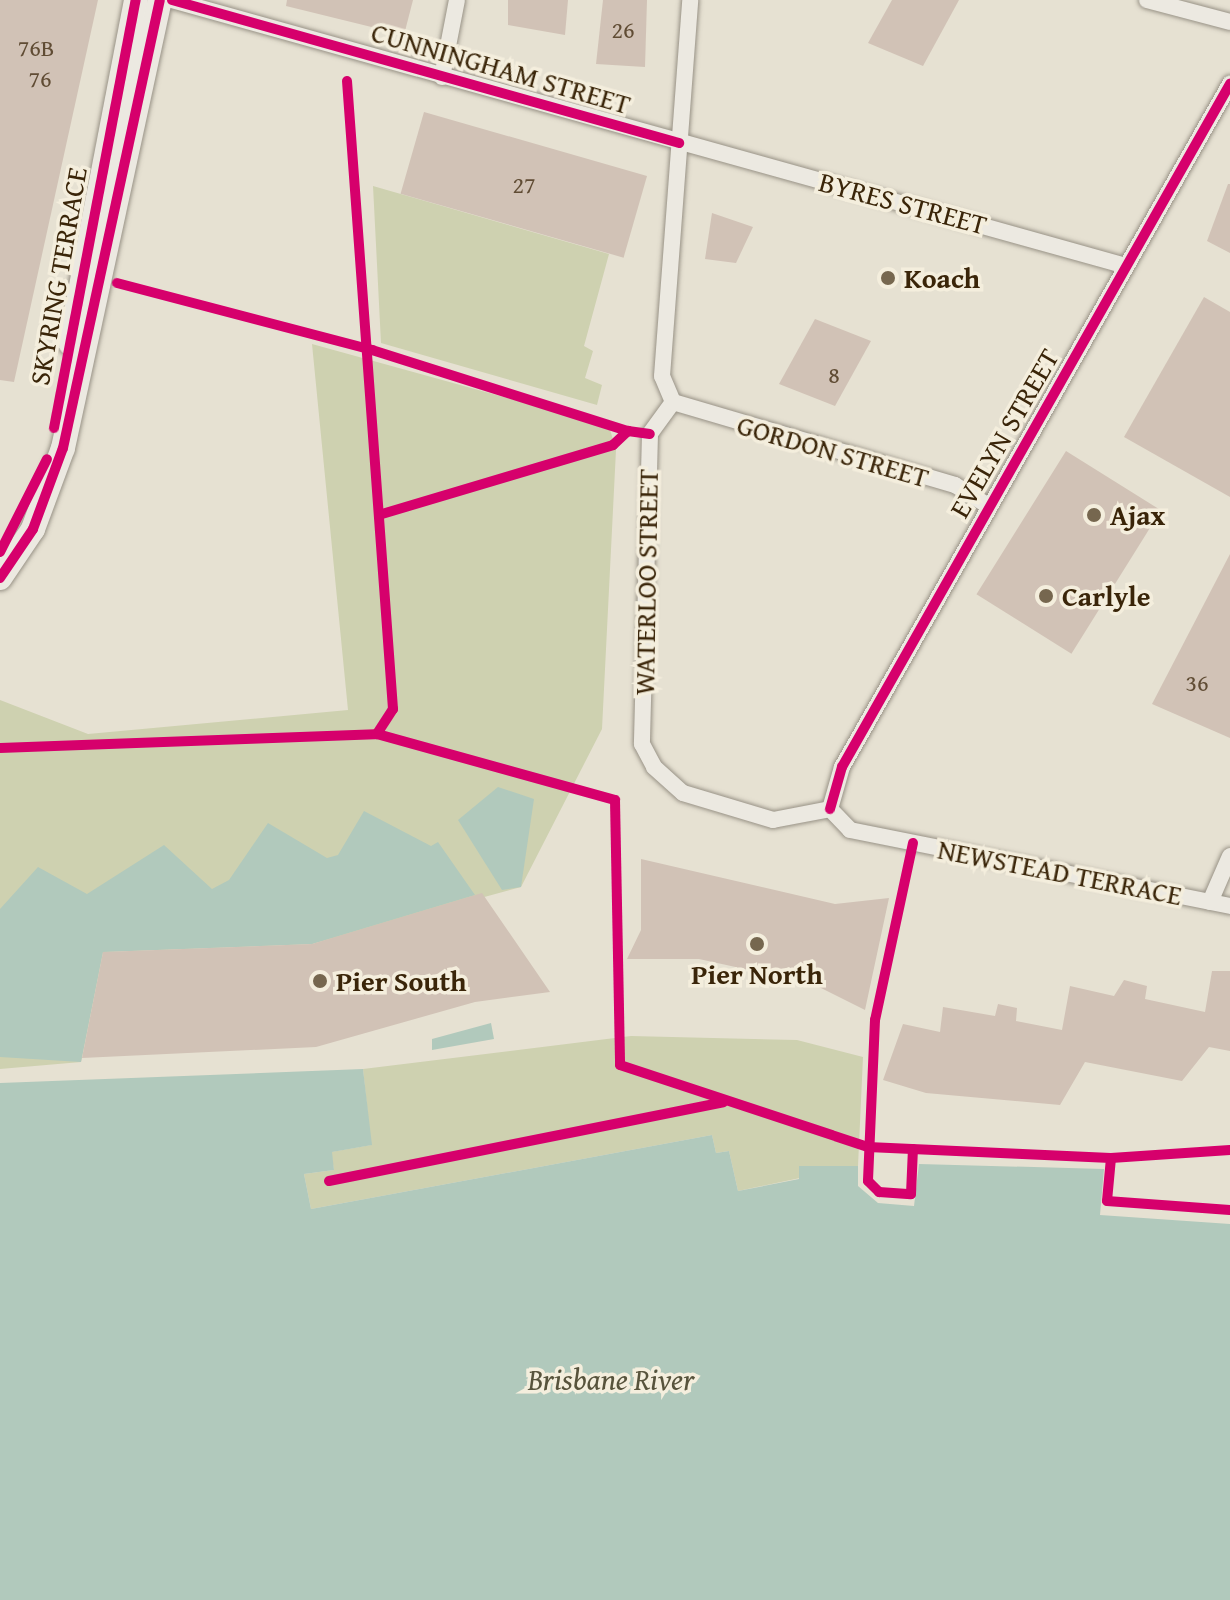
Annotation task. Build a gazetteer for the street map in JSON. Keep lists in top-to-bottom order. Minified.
{"streets":{"street":["CUNNINGHAM STREET","BYRES STREET","SKYRING TERRACE","EVELYN STREET","GORDON STREET","WATERLOO STREET","NEWSTEAD TERRACE"]},"crossings":[["CUNNINGHAM STREET","BYRES STREET"],["BYRES STREET","EVELYN STREET"],["EVELYN STREET","GORDON STREET"],["EVELYN STREET","WATERLOO STREET"],["EVELYN STREET","NEWSTEAD TERRACE"],["GORDON STREET","WATERLOO STREET"],["WATERLOO STREET","NEWSTEAD TERRACE"]],"water":["Brisbane River"],"places":["Koach","Ajax","Carlyle","Pier North","Pier South"],"house_numbers":["26","76B","76","27","8","36"]}
